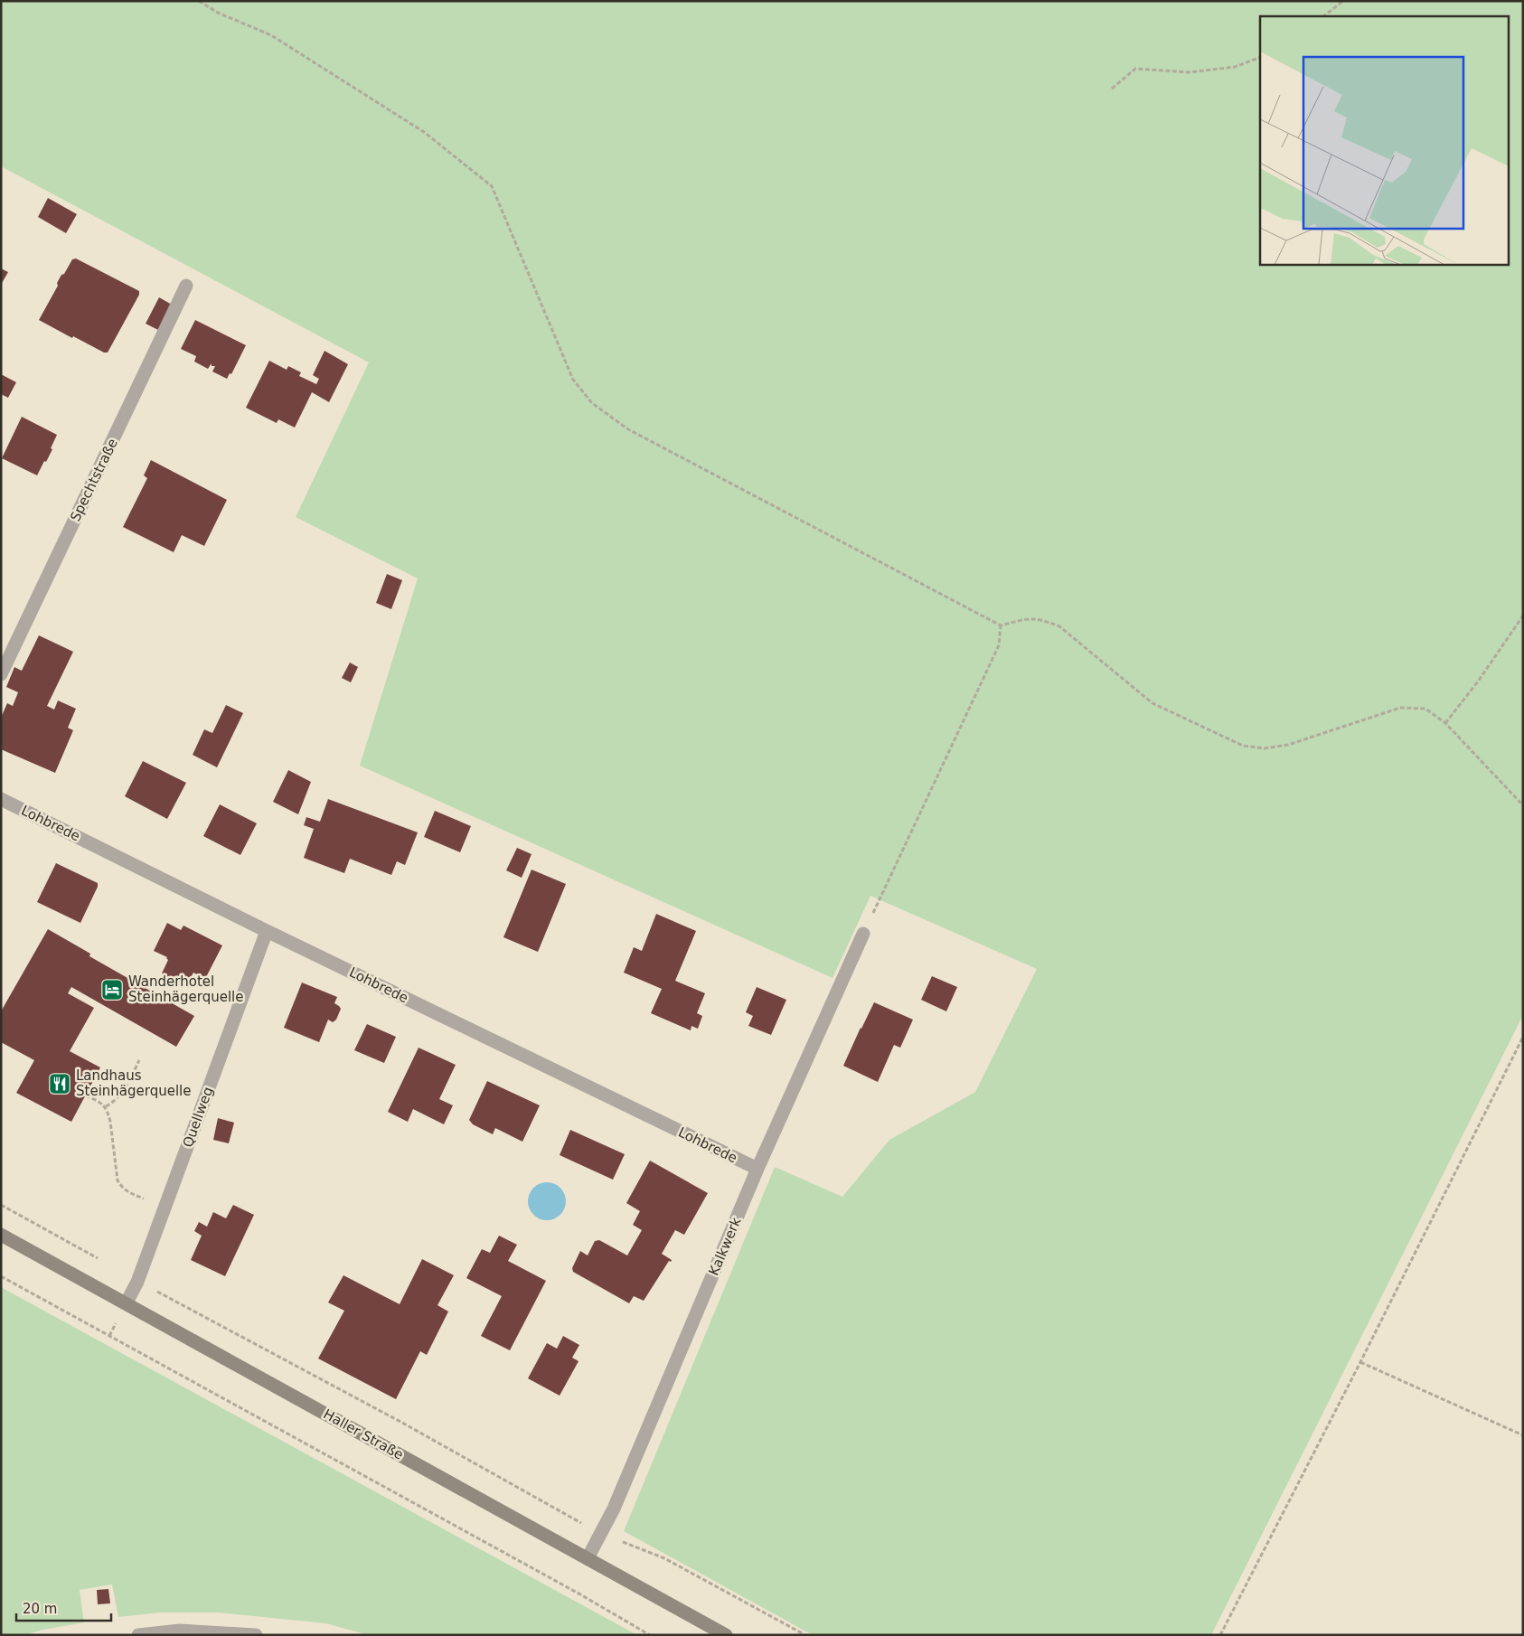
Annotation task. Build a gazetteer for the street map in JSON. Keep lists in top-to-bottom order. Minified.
{"streets":{"main road":["Haller Straße"],"street":["Spechtstraße","Lohbrede","Quellweg","Kalkwerk"]},"crossings":[["Lohbrede","Quellweg"],["Lohbrede","Kalkwerk"],["Quellweg","Haller Straße"],["Kalkwerk","Haller Straße"]],"places":{"hotel":["Wanderhotel Steinhägerquelle"],"restaurant":["Landhaus Steinhägerquelle"]},"scale_bar":"20 m"}
